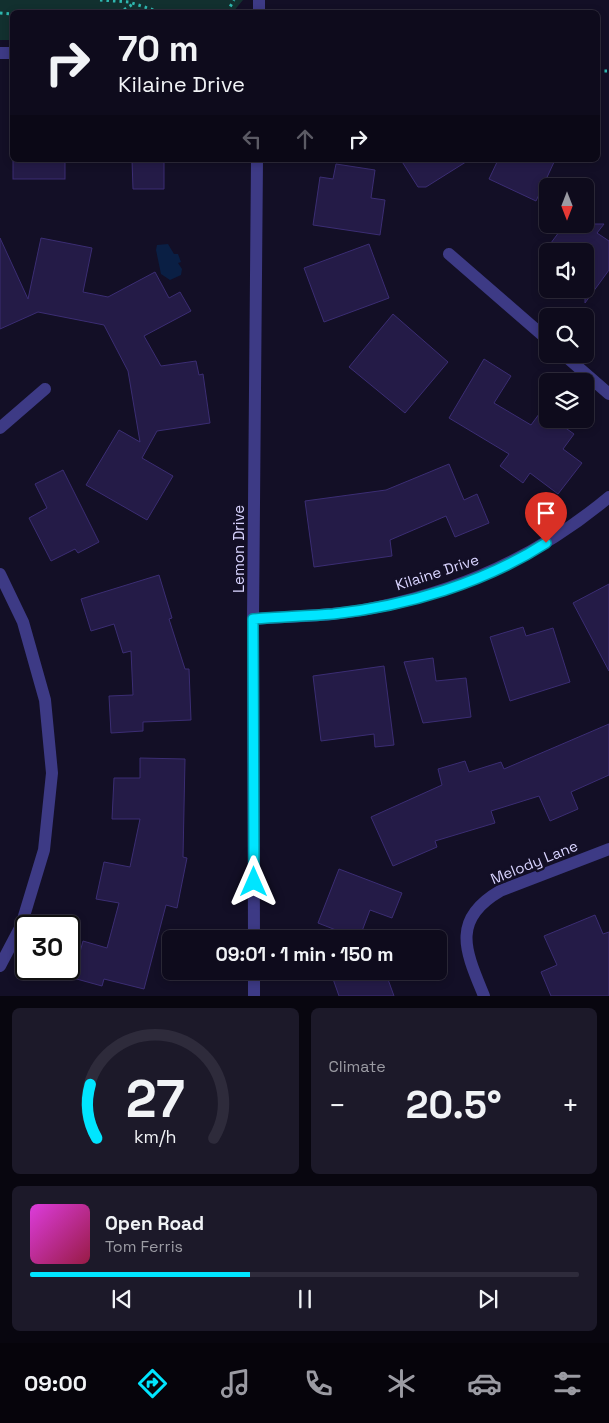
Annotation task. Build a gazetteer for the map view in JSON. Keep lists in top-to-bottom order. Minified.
{"streets":{"street":["Lemon Drive","Kilaine Drive","Melody Lane"]},"crossings":[["Lemon Drive","Kilaine Drive"]],"north":"bottom","page":{"turn":["70 m","Kilaine Drive"],"limit":"30","trip":"09:01 · 1 min · 150 m","tile":"Climate","heat":["−","20.5°","+"],"song":["Open Road","Tom Ferris"],"tabs":"09:00","gauge":["27","km/h"]}}
